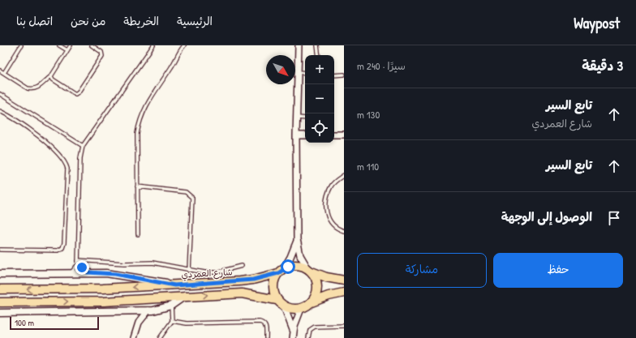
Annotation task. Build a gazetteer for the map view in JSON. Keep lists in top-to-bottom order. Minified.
{"streets":{"main road":["شارع العمردي"]},"scale_bar":"100 m","north":"bottom right","page":{"header":"Waypost","nav":["الرئيسية","الخريطة","من نحن","اتصل بنا"],"heading":["3 دقيقة","سيرًا · 240 m"],"map_buttons":["+","−"],"list":[["تابع السير","شارع العمردي","130 m"],["تابع السير","110 m"],"الوصول إلى الوجهة"],"buttons":["حفظ","مشاركة"],"scale":"100 m"}}
